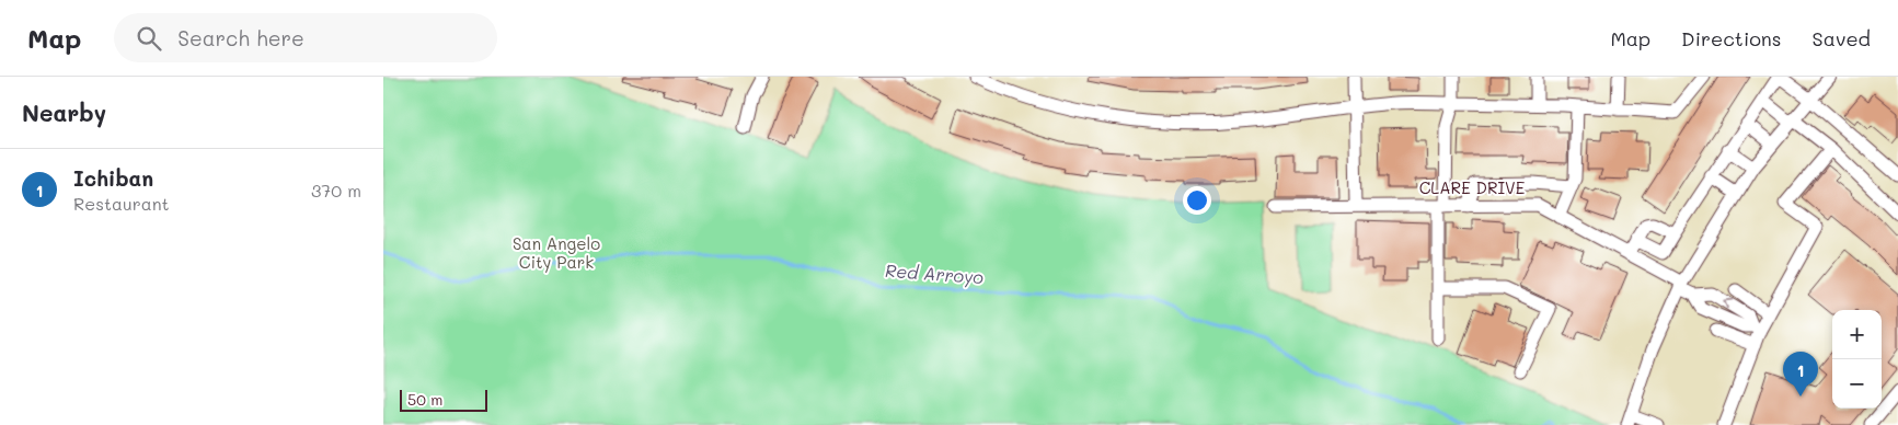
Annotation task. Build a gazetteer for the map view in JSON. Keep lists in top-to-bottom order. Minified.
{"streets":{"street":["CLARE DRIVE"]},"water":["Red Arroyo"],"parks":["San Angelo City Park"],"scale_bar":"50 m","page":{"header":"Map","search":"Search here","nav":["Map","Directions","Saved"],"heading":"Nearby","list":[{"mark":"1","name":"Ichiban","note":"Restaurant","value":"370 m"}],"map_buttons":["+","−"],"pins":"1","scale":"50 m"}}
